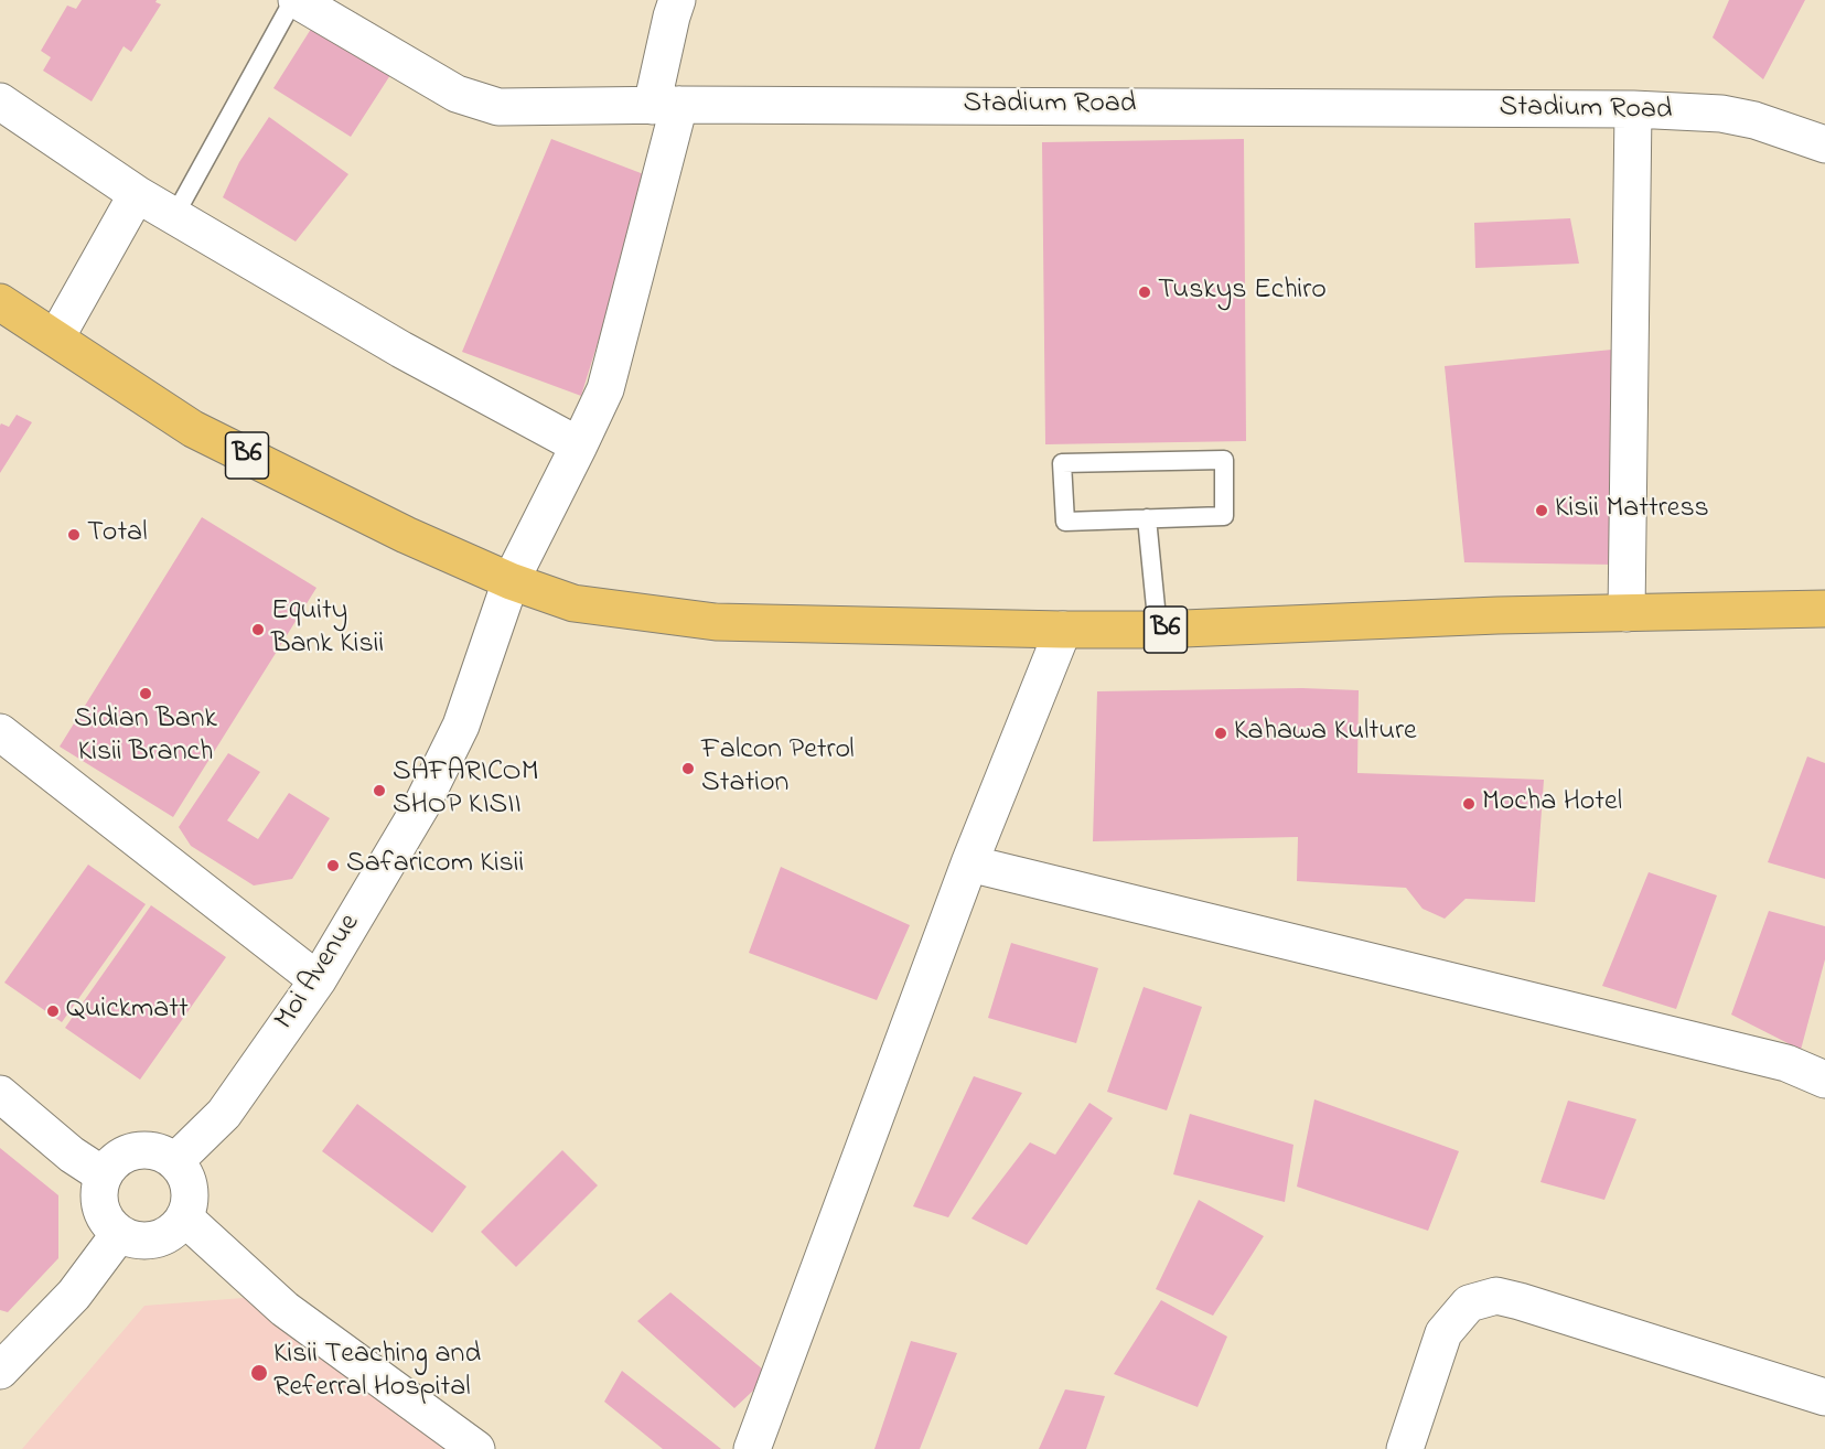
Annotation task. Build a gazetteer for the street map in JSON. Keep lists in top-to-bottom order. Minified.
{"streets":{"highway":["B6"],"street":["Stadium Road","Moi Avenue"]},"crossings":[["Stadium Road","Moi Avenue"],["B6","Moi Avenue"]],"places":["Tuskys Echiro","Kisii Mattress","Total","Equity Bank Kisii","Sidian Bank Kisii Branch","Kahawa Kulture","Falcon Petrol Station","SAFARICOM SHOP KISII","Mocha Hotel","Safaricom Kisii","Quickmatt","Kisii Teaching and Referral Hospital"]}
